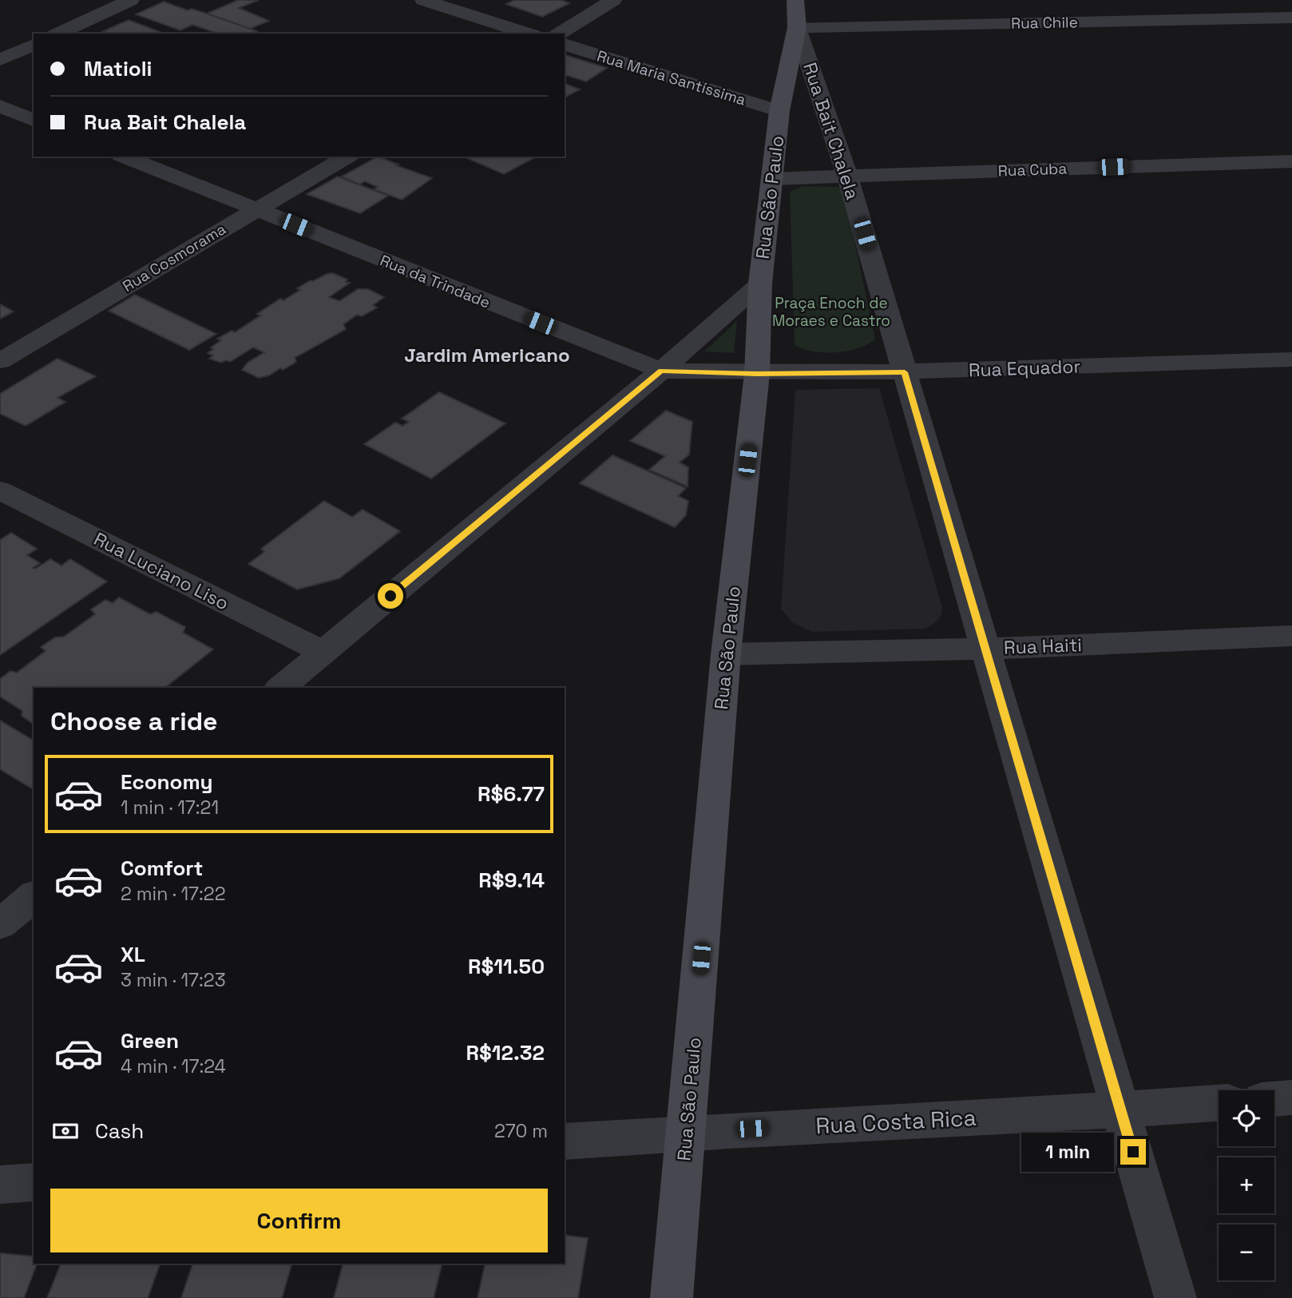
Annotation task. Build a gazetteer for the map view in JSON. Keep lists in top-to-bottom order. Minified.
{"streets":{"main road":["Rua São Paulo"],"street":["Rua Chile","Rua Maria Santíssima","Rua Bait Chalela","Rua Cuba","Rua Cosmorama","Rua da Trindade","Rua Equador","Rua Luciano Liso","Rua Haiti","Rua Costa Rica"]},"crossings":[["Rua Chile","Rua Bait Chalela"],["Rua Chile","Rua São Paulo"],["Rua Maria Santíssima","Rua São Paulo"],["Rua Bait Chalela","Rua Cuba"],["Rua Bait Chalela","Rua São Paulo"],["Rua Bait Chalela","Rua Equador"],["Rua Bait Chalela","Rua Haiti"],["Rua Bait Chalela","Rua Costa Rica"],["Rua Cuba","Rua São Paulo"],["Rua São Paulo","Rua da Trindade"],["Rua São Paulo","Rua Equador"],["Rua São Paulo","Rua Haiti"],["Rua São Paulo","Rua Costa Rica"],["Rua Cosmorama","Rua da Trindade"],["Rua da Trindade","Rua Equador"]],"districts":["Jardim Americano"],"parks":["Praça Enoch de Moraes e Castro"],"page":{"banner":["Matioli","Rua Bait Chalela"],"heading":"Choose a ride","list":[{"name":"Economy","note":"1 min · 17:21","value":"R$6.77"},{"name":"Comfort","note":"2 min · 17:22","value":"R$9.14"},{"name":"XL","note":"3 min · 17:23","value":"R$11.50"},{"name":"Green","note":"4 min · 17:24","value":"R$12.32"}],"map_buttons":["+","−"],"pay":["Cash","270 m"],"bubble":"1 min","buttons":"Confirm"}}
